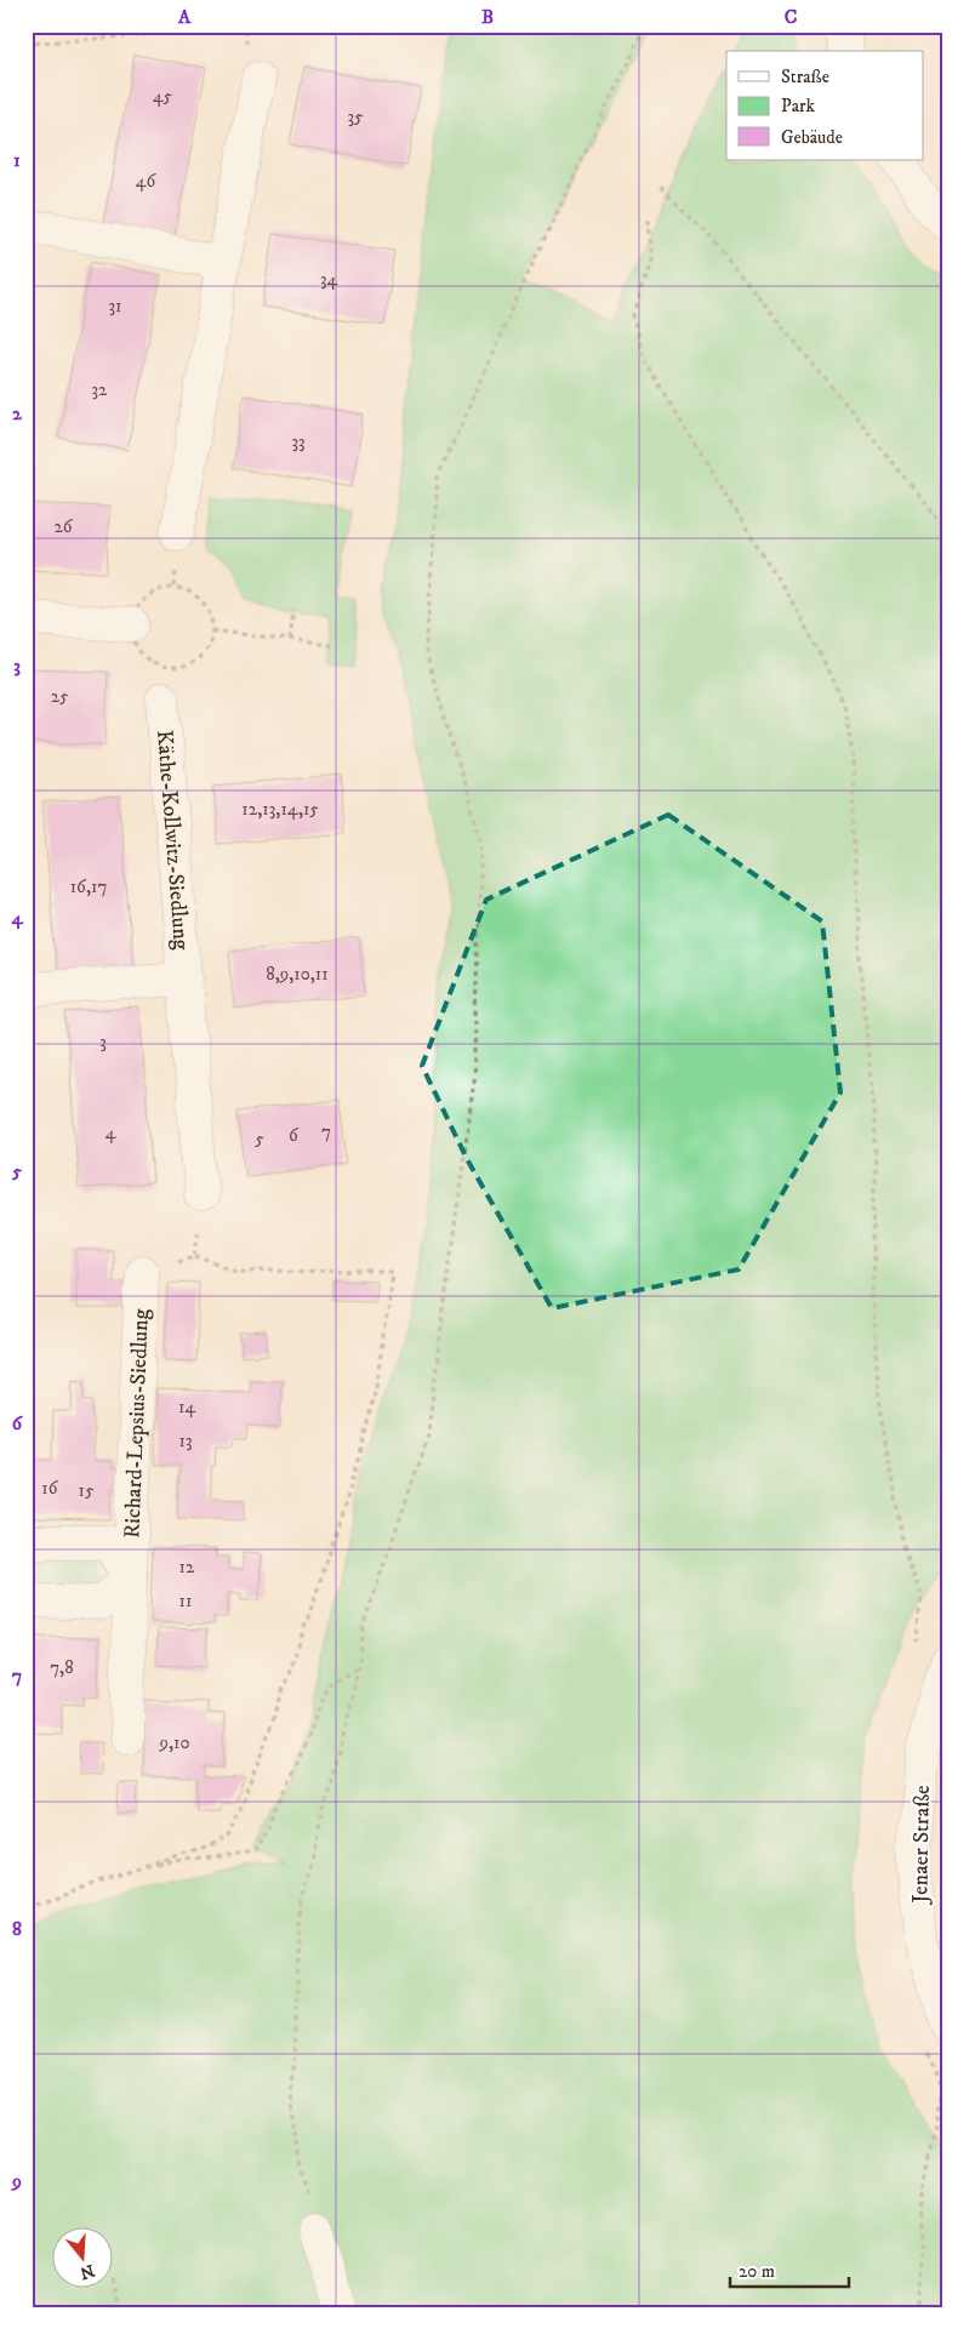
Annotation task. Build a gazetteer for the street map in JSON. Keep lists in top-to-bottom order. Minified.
{"streets":{"street":["Käthe-Kollwitz-Siedlung","Richard-Lepsius-Siedlung","Jenaer Straße"]},"house_numbers":["45","35","46","34","31","32","33","26","25","12,13,14,15","16,17","8,9,10,11","3","7","4","6","5","14","13","16","15","12","11","7,8","9,10"],"legend":["Straße","Park","Gebäude"],"scale_bar":"20 m","north":"bottom","grid":{"columns":["A","B","C"],"rows":["1","2","3","4","5","6","7","8","9"]}}
